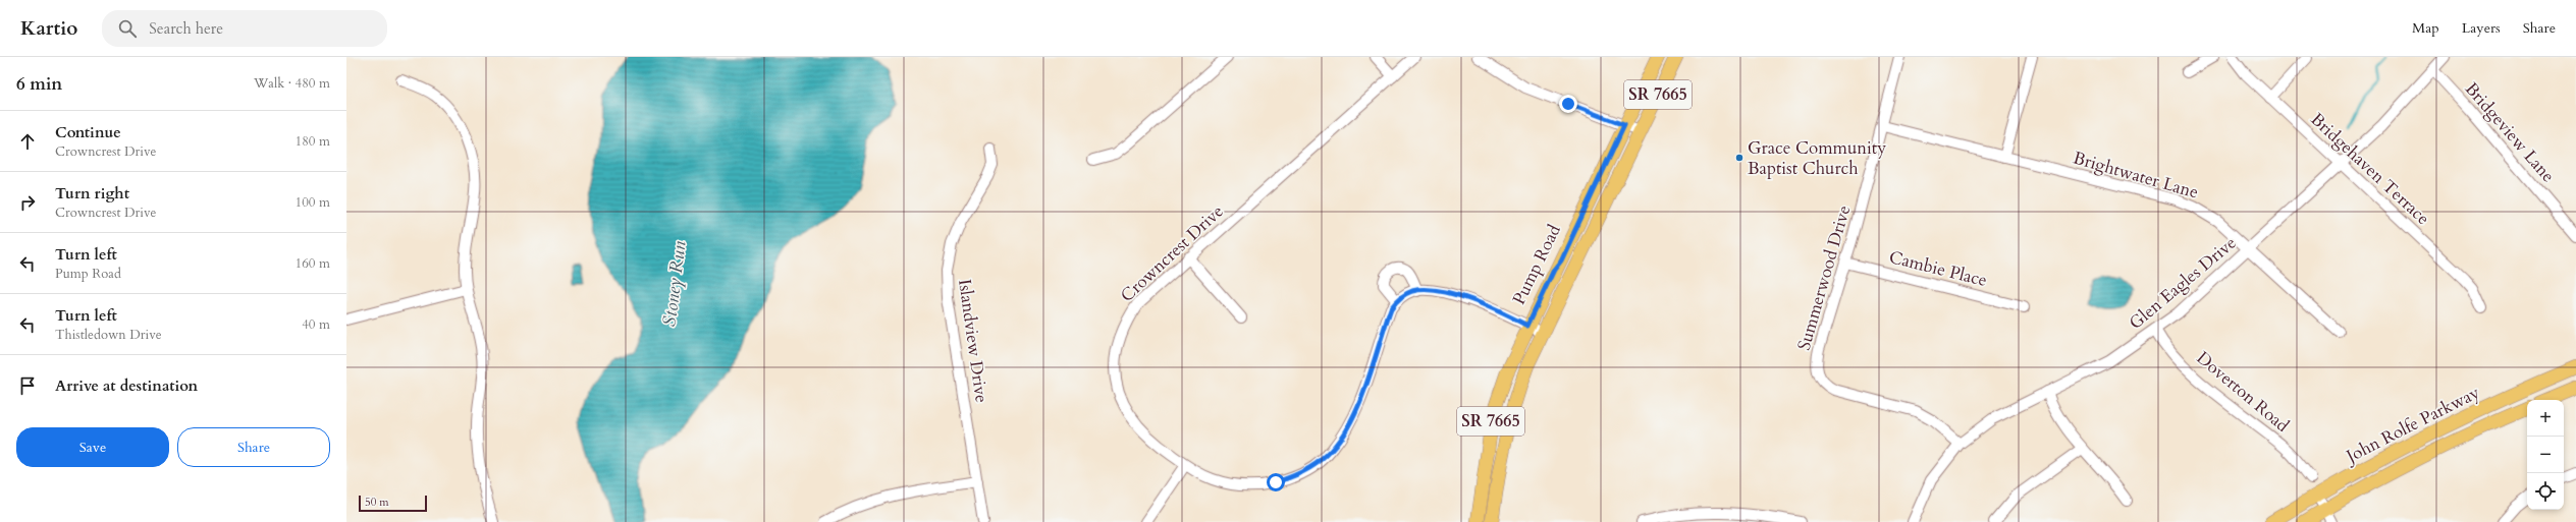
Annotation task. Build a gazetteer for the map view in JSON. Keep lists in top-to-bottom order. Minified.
{"streets":{"main road":["SR 7665","Pump Road","John Rolfe Parkway"],"street":["Bridgeview Lane","Bridgehaven Terrace","Brightwater Lane","Crowncrest Drive","Cambie Place","Summerwood Drive","Glen Eagles Drive","Islandview Drive","Doverton Road"]},"crossings":[["Bridgeview Lane","Glen Eagles Drive"],["Bridgehaven Terrace","Glen Eagles Drive"],["Brightwater Lane","Summerwood Drive"],["Brightwater Lane","Glen Eagles Drive"],["Cambie Place","Summerwood Drive"],["Summerwood Drive","Glen Eagles Drive"],["Glen Eagles Drive","Doverton Road"]],"water":["Stoney Run"],"places":["Grace Community Baptist Church"],"scale_bar":"50 m","page":{"header":"Kartio","search":"Search here","nav":["Map","Layers","Share"],"heading":["6 min","Walk · 480 m"],"list":[["Continue","Crowncrest Drive","180 m"],["Turn right","Crowncrest Drive","100 m"],["Turn left","Pump Road","160 m"],["Turn left","Thistledown Drive","40 m"],"Arrive at destination"],"map_buttons":["+","−"],"buttons":["Save","Share"],"scale":"50 m"}}
